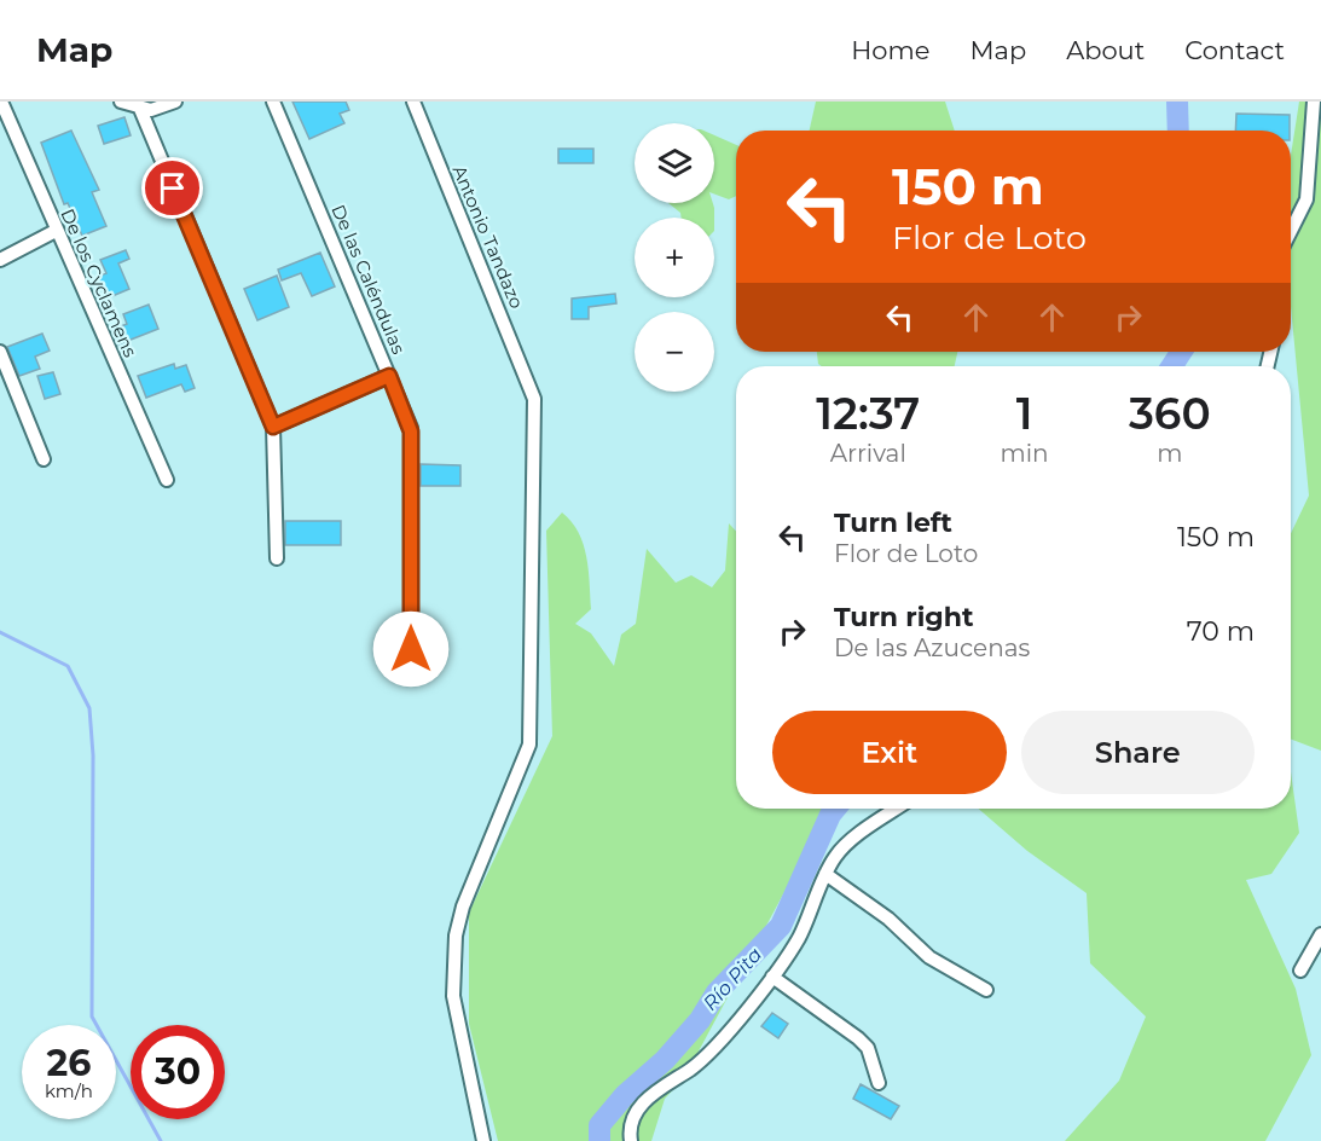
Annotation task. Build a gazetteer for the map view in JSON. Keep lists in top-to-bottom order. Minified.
{"streets":{"street":["Antonio Tandazo","De las Caléndulas","De los Cyclamens"]},"water":["Río Pita"],"page":{"header":"Map","nav":["Home","Map","About","Contact"],"map_buttons":["+","−"],"turn":["150 m","Flor de Loto"],"eta":["12:37","Arrival","1","min","360","m"],"list":[{"name":"Turn left","note":"Flor de Loto","value":"150 m"},{"name":"Turn right","note":"De las Azucenas","value":"70 m"}],"buttons":["Exit","Share"],"speed":"26 km/h","limit":"30"}}
